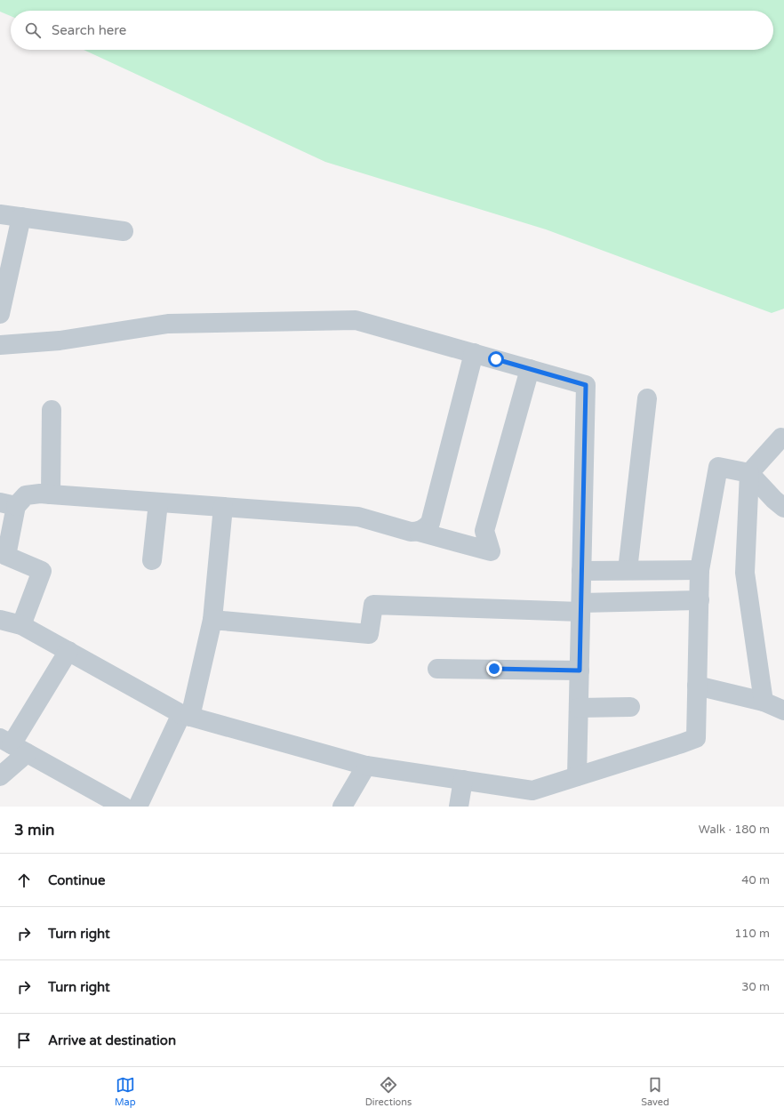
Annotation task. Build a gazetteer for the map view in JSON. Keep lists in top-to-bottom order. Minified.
{"page":{"search":"Search here","heading":["3 min","Walk · 180 m"],"list":[["Continue","40 m"],["Turn right","110 m"],["Turn right","30 m"],"Arrive at destination"],"nav":["Map","Directions","Saved"]}}
